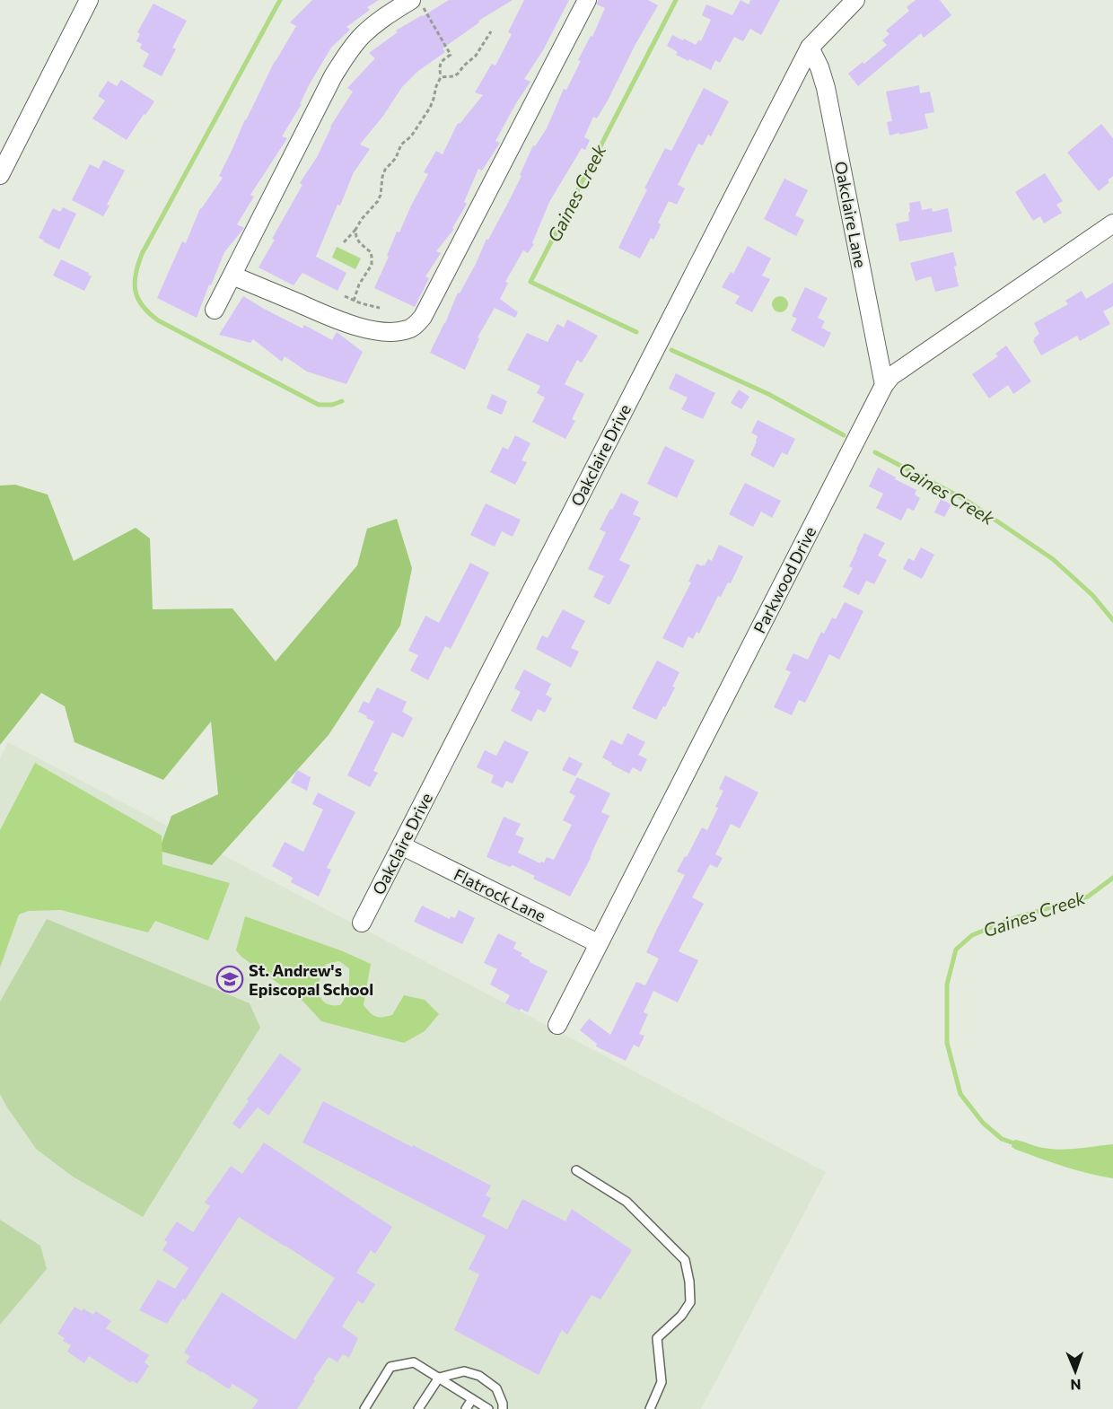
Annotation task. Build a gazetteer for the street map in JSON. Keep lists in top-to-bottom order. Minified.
{"streets":{"street":["Oakclaire Lane","Oakclaire Drive","Parkwood Drive","Flatrock Lane"]},"crossings":[["Oakclaire Lane","Oakclaire Drive"],["Oakclaire Lane","Parkwood Drive"],["Oakclaire Drive","Flatrock Lane"],["Parkwood Drive","Flatrock Lane"]],"water":["Gaines Creek"],"places":{"school or university":["St. Andrew's Episcopal School"]},"north":"bottom"}
